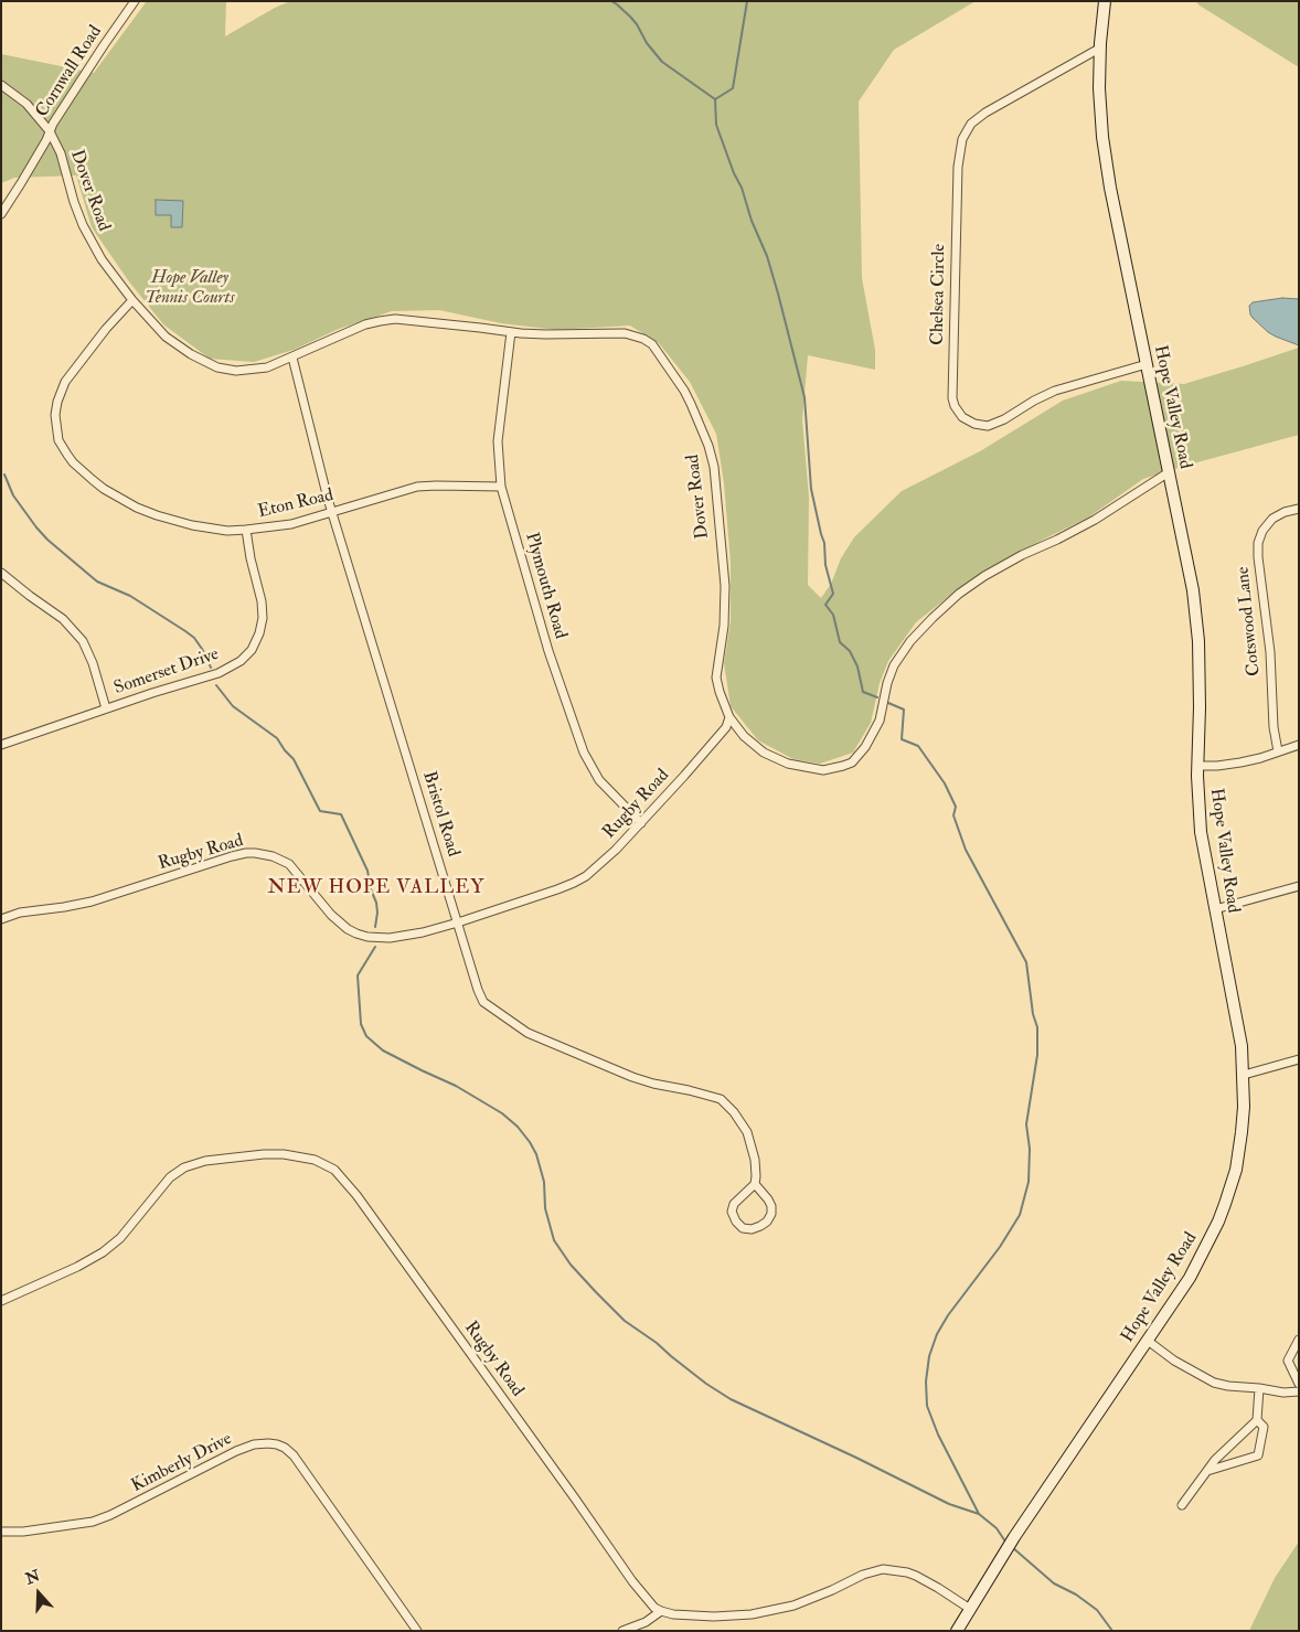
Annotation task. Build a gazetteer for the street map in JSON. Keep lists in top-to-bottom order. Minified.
{"streets":{"main road":["Hope Valley Road"],"street":["Cornwall Road","Dover Road","Chelsea Circle","Eton Road","Plymouth Road","Cotswood Lane","Somerset Drive","Rugby Road","Bristol Road","Kimberly Drive"]},"crossings":[["Cornwall Road","Dover Road"],["Dover Road","Hope Valley Road"],["Dover Road","Eton Road"],["Dover Road","Plymouth Road"],["Dover Road","Rugby Road"],["Dover Road","Bristol Road"],["Chelsea Circle","Hope Valley Road"],["Eton Road","Plymouth Road"],["Eton Road","Somerset Drive"],["Eton Road","Bristol Road"],["Plymouth Road","Rugby Road"],["Rugby Road","Bristol Road"]],"districts":["NEW HOPE VALLEY"],"parks":["Hope Valley Tennis Courts"],"north":"top"}
